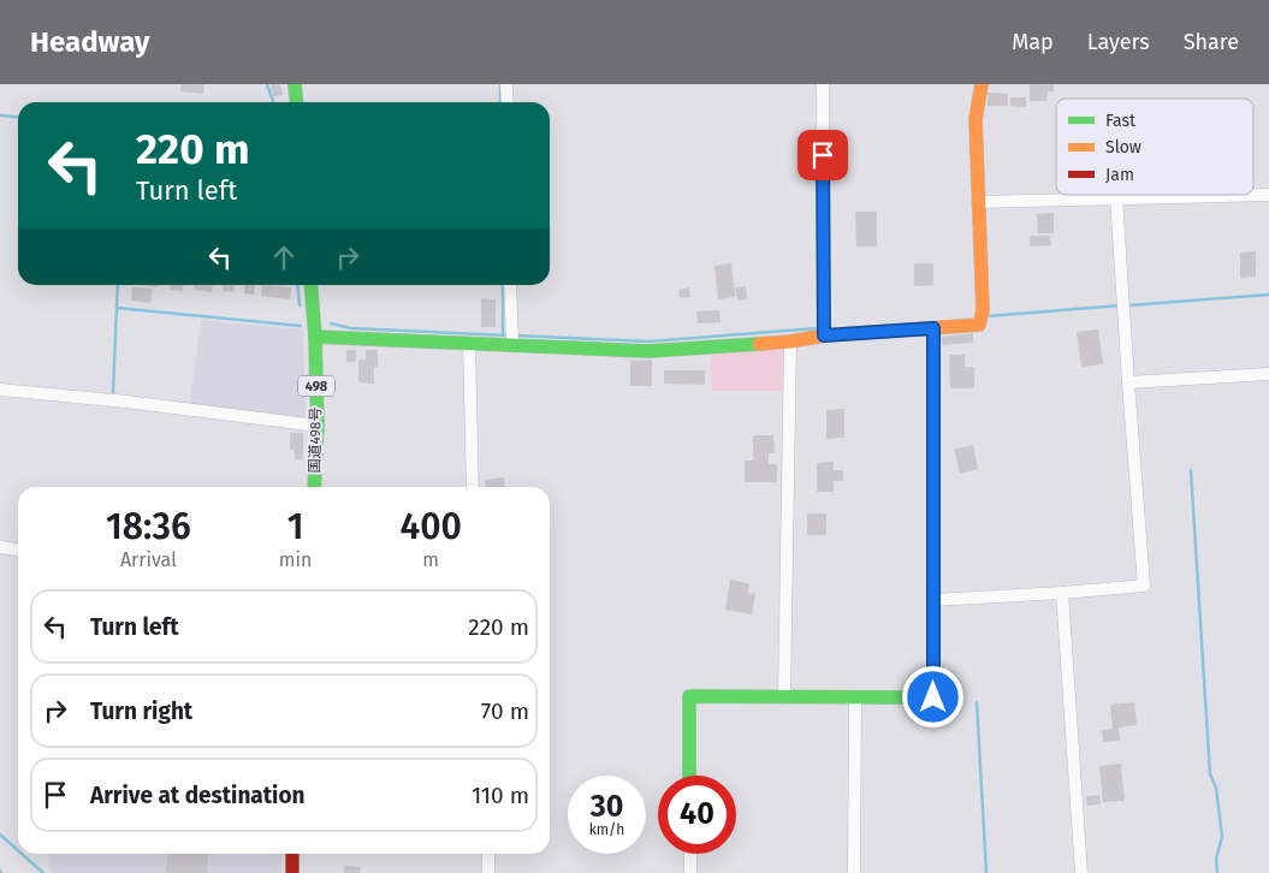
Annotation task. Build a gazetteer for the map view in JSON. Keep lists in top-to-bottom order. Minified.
{"streets":{"main road":["498","国道498号"]},"legend":["Fast","Slow","Jam"],"page":{"header":"Headway","nav":["Map","Layers","Share"],"turn":["220 m","Turn left"],"eta":["18:36","Arrival","1","min","400","m"],"list":[{"name":"Turn left","value":"220 m"},{"name":"Turn right","value":"70 m"},{"name":"Arrive at destination","value":"110 m"}],"speed":"30 km/h","limit":"40"}}
